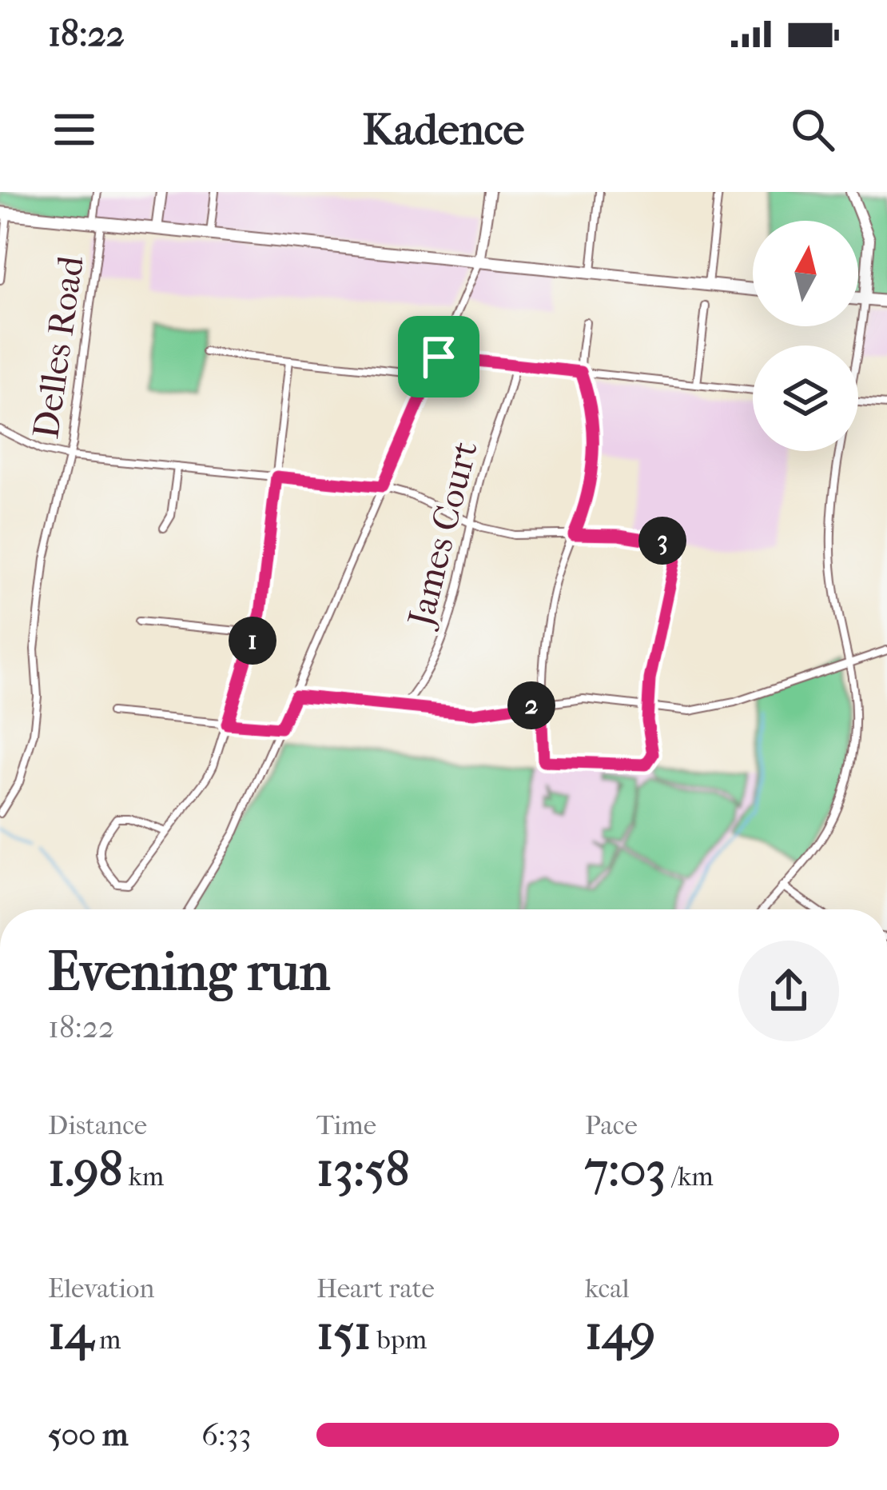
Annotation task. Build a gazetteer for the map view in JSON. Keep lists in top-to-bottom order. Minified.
{"streets":{"street":["Delles Road","James Court"]},"north":"top","page":{"status":"18:22","header":"Kadence","pins":["3","1","2"],"heading":["Evening run","18:22"],"stats":[["Distance","1.98 km"],["Time","13:58"],["Pace","7:03 /km"],["Elevation","14 m"],["Heart rate","151 bpm"],["kcal","149"]],"list":[{"name":"500 m","note":"6:33"}]}}
